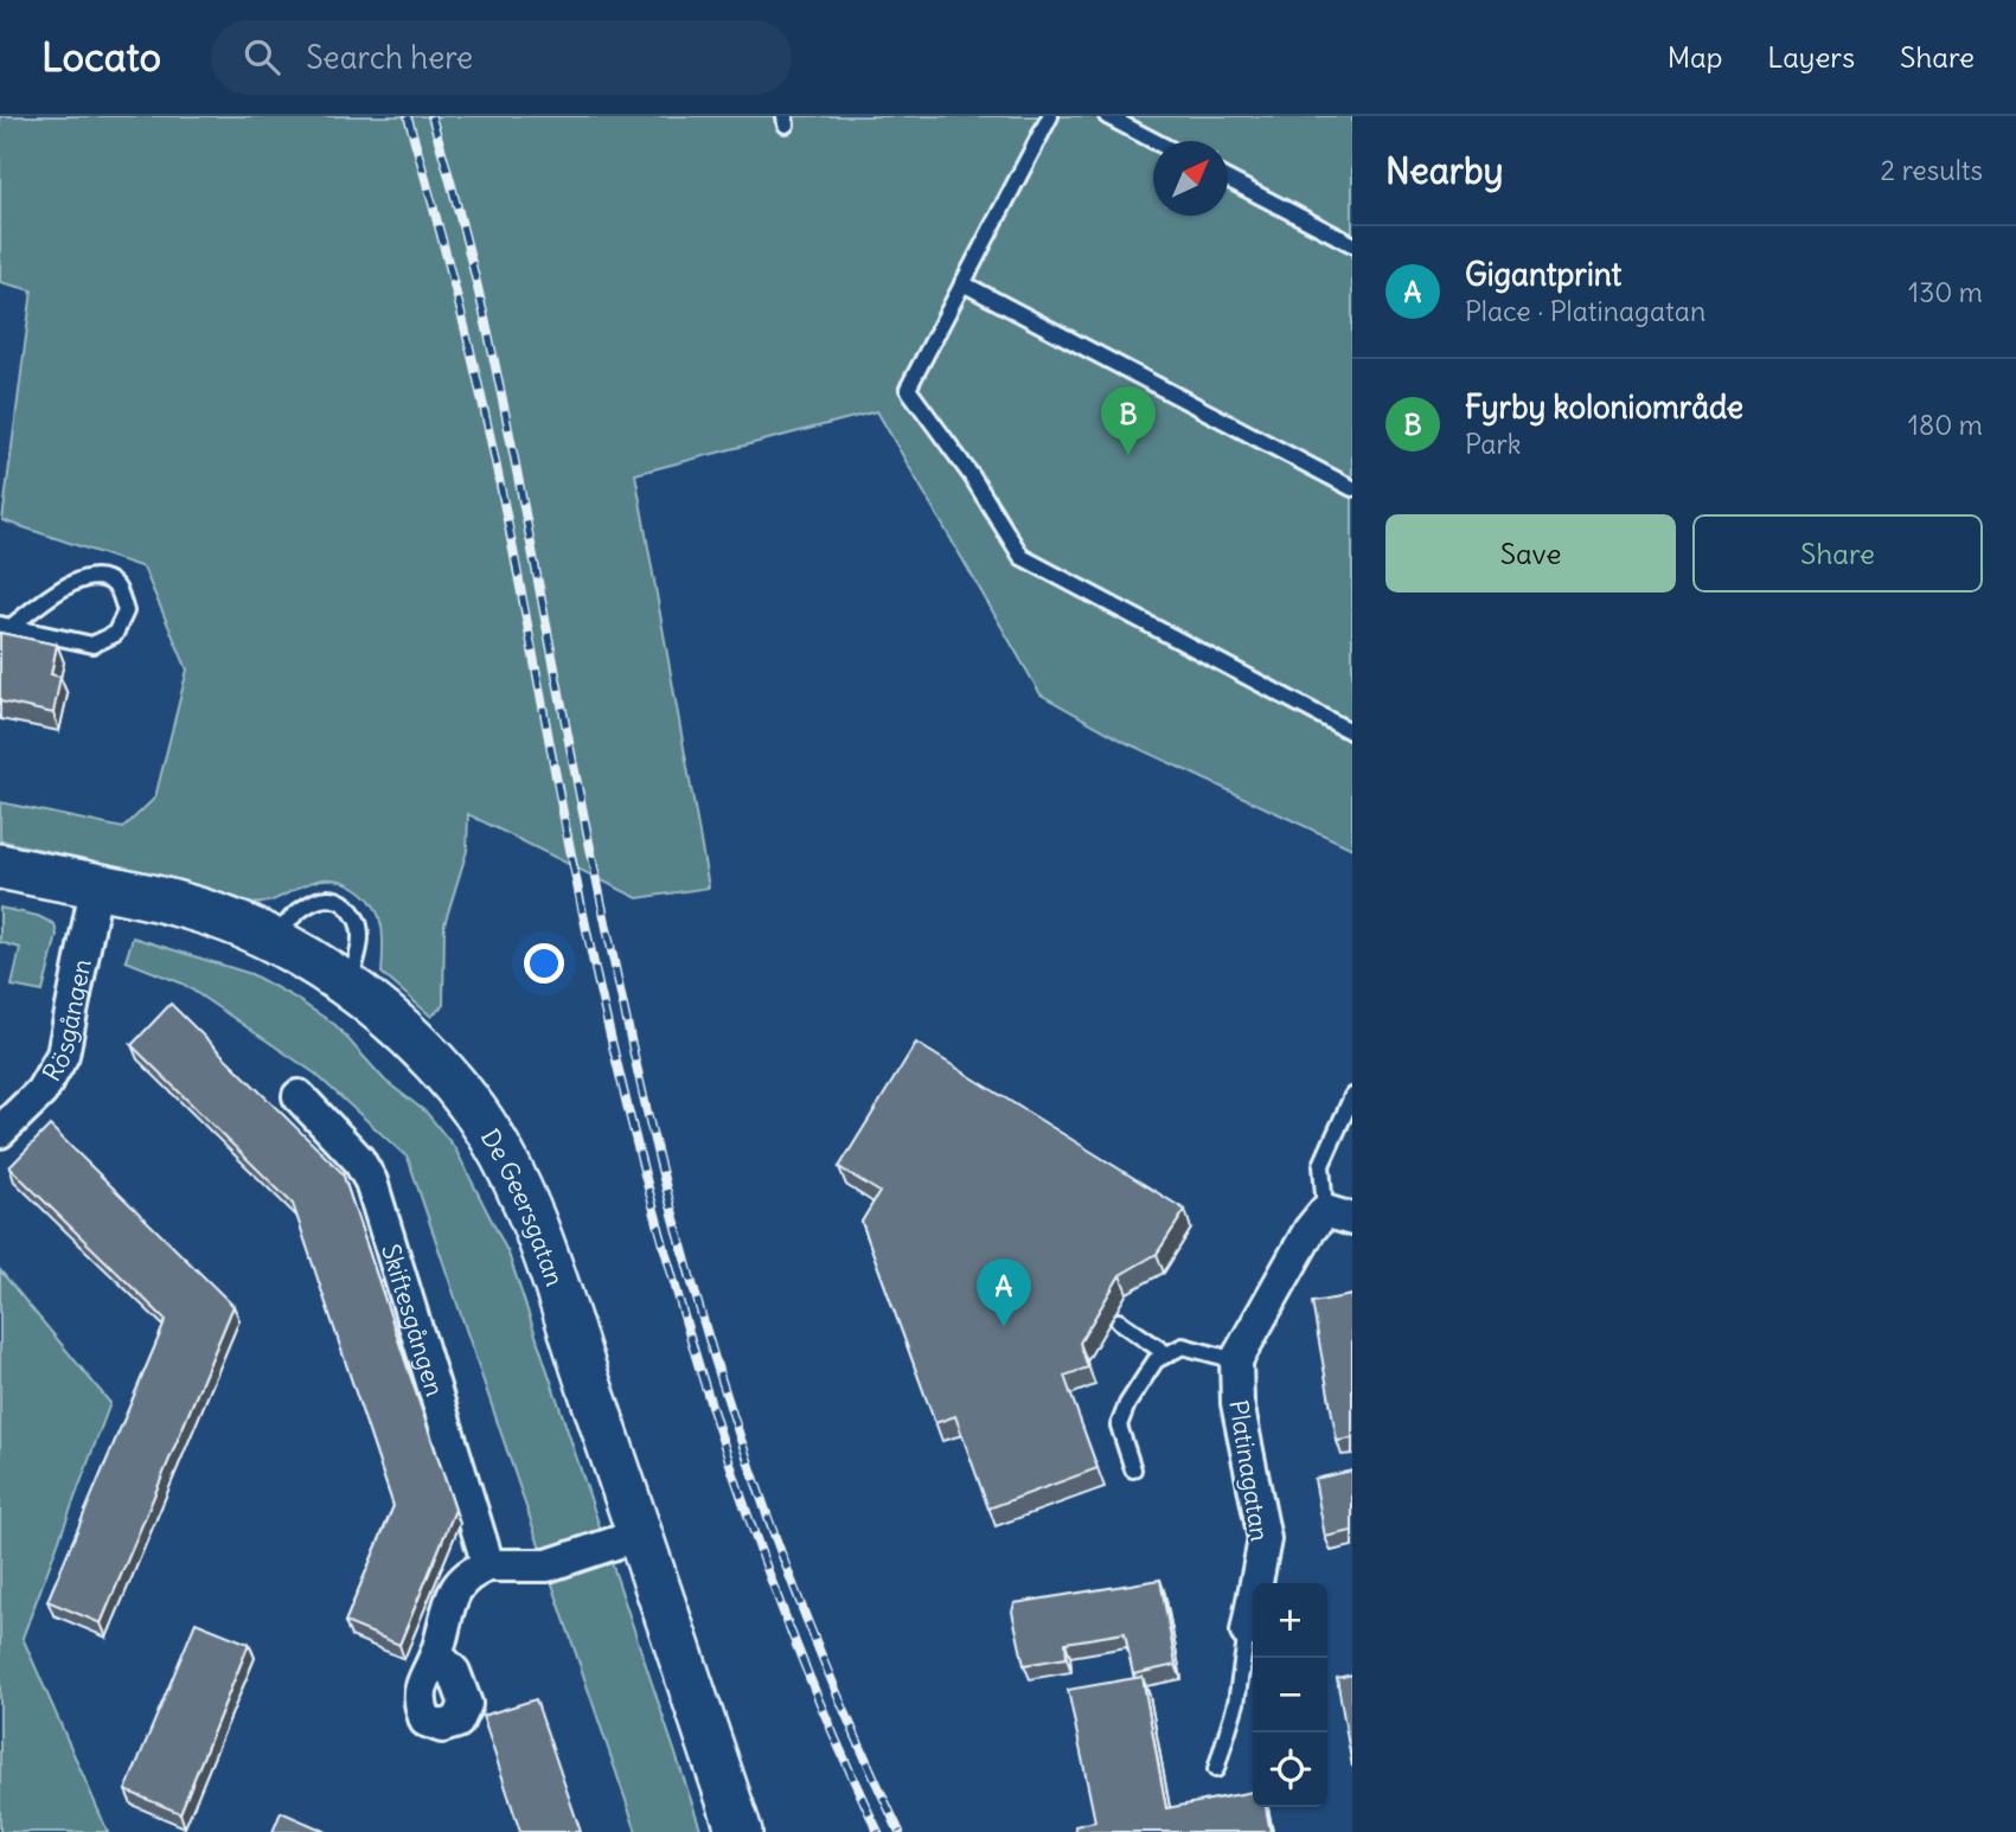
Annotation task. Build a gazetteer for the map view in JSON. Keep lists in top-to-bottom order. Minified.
{"streets":{"main road":["De Geersgatan"],"street":["Rösgången","Skiftesgången","Platinagatan"]},"crossings":[["Rösgången","De Geersgatan"]],"north":"top right","page":{"header":"Locato","search":"Search here","nav":["Map","Layers","Share"],"heading":["Nearby","2 results"],"list":[{"mark":"A","name":"Gigantprint","note":"Place · Platinagatan","value":"130 m"},{"mark":"B","name":"Fyrby koloniområde","note":"Park","value":"180 m"}],"pins":["B","A"],"buttons":["Save","Share"],"map_buttons":["+","−"]}}
